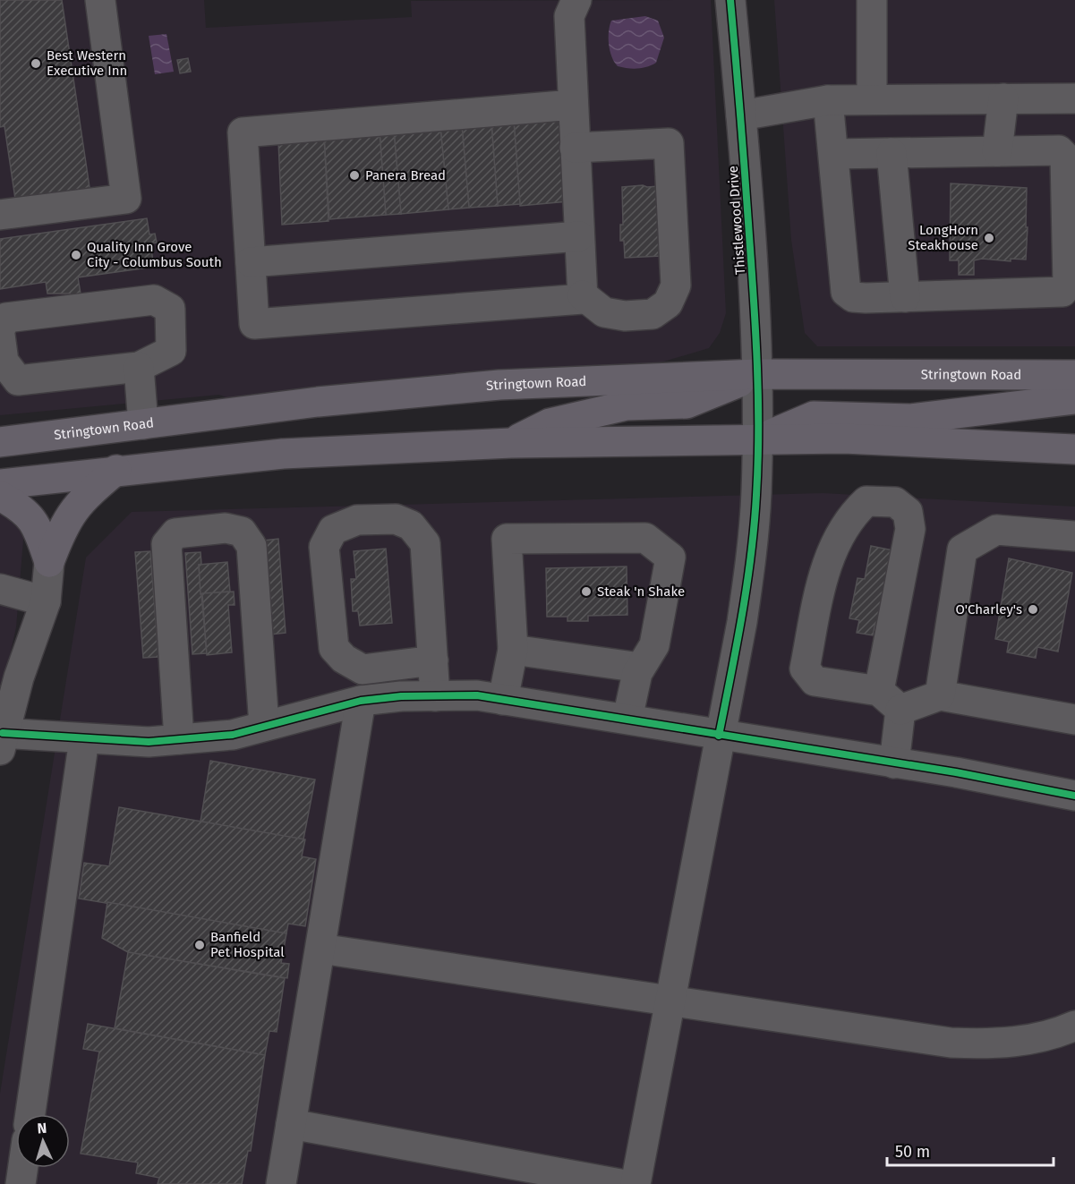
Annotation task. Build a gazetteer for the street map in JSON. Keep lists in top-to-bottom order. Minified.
{"streets":{"main road":["Stringtown Road"],"street":["Thistlewood Drive"]},"crossings":[["Thistlewood Drive","Stringtown Road"]],"places":["Best Western Executive Inn","Panera Bread","LongHorn Steakhouse","Quality Inn Grove City - Columbus South","Steak 'n Shake","O'Charley's","Banfield Pet Hospital"],"scale_bar":"50 m","north":"top"}
